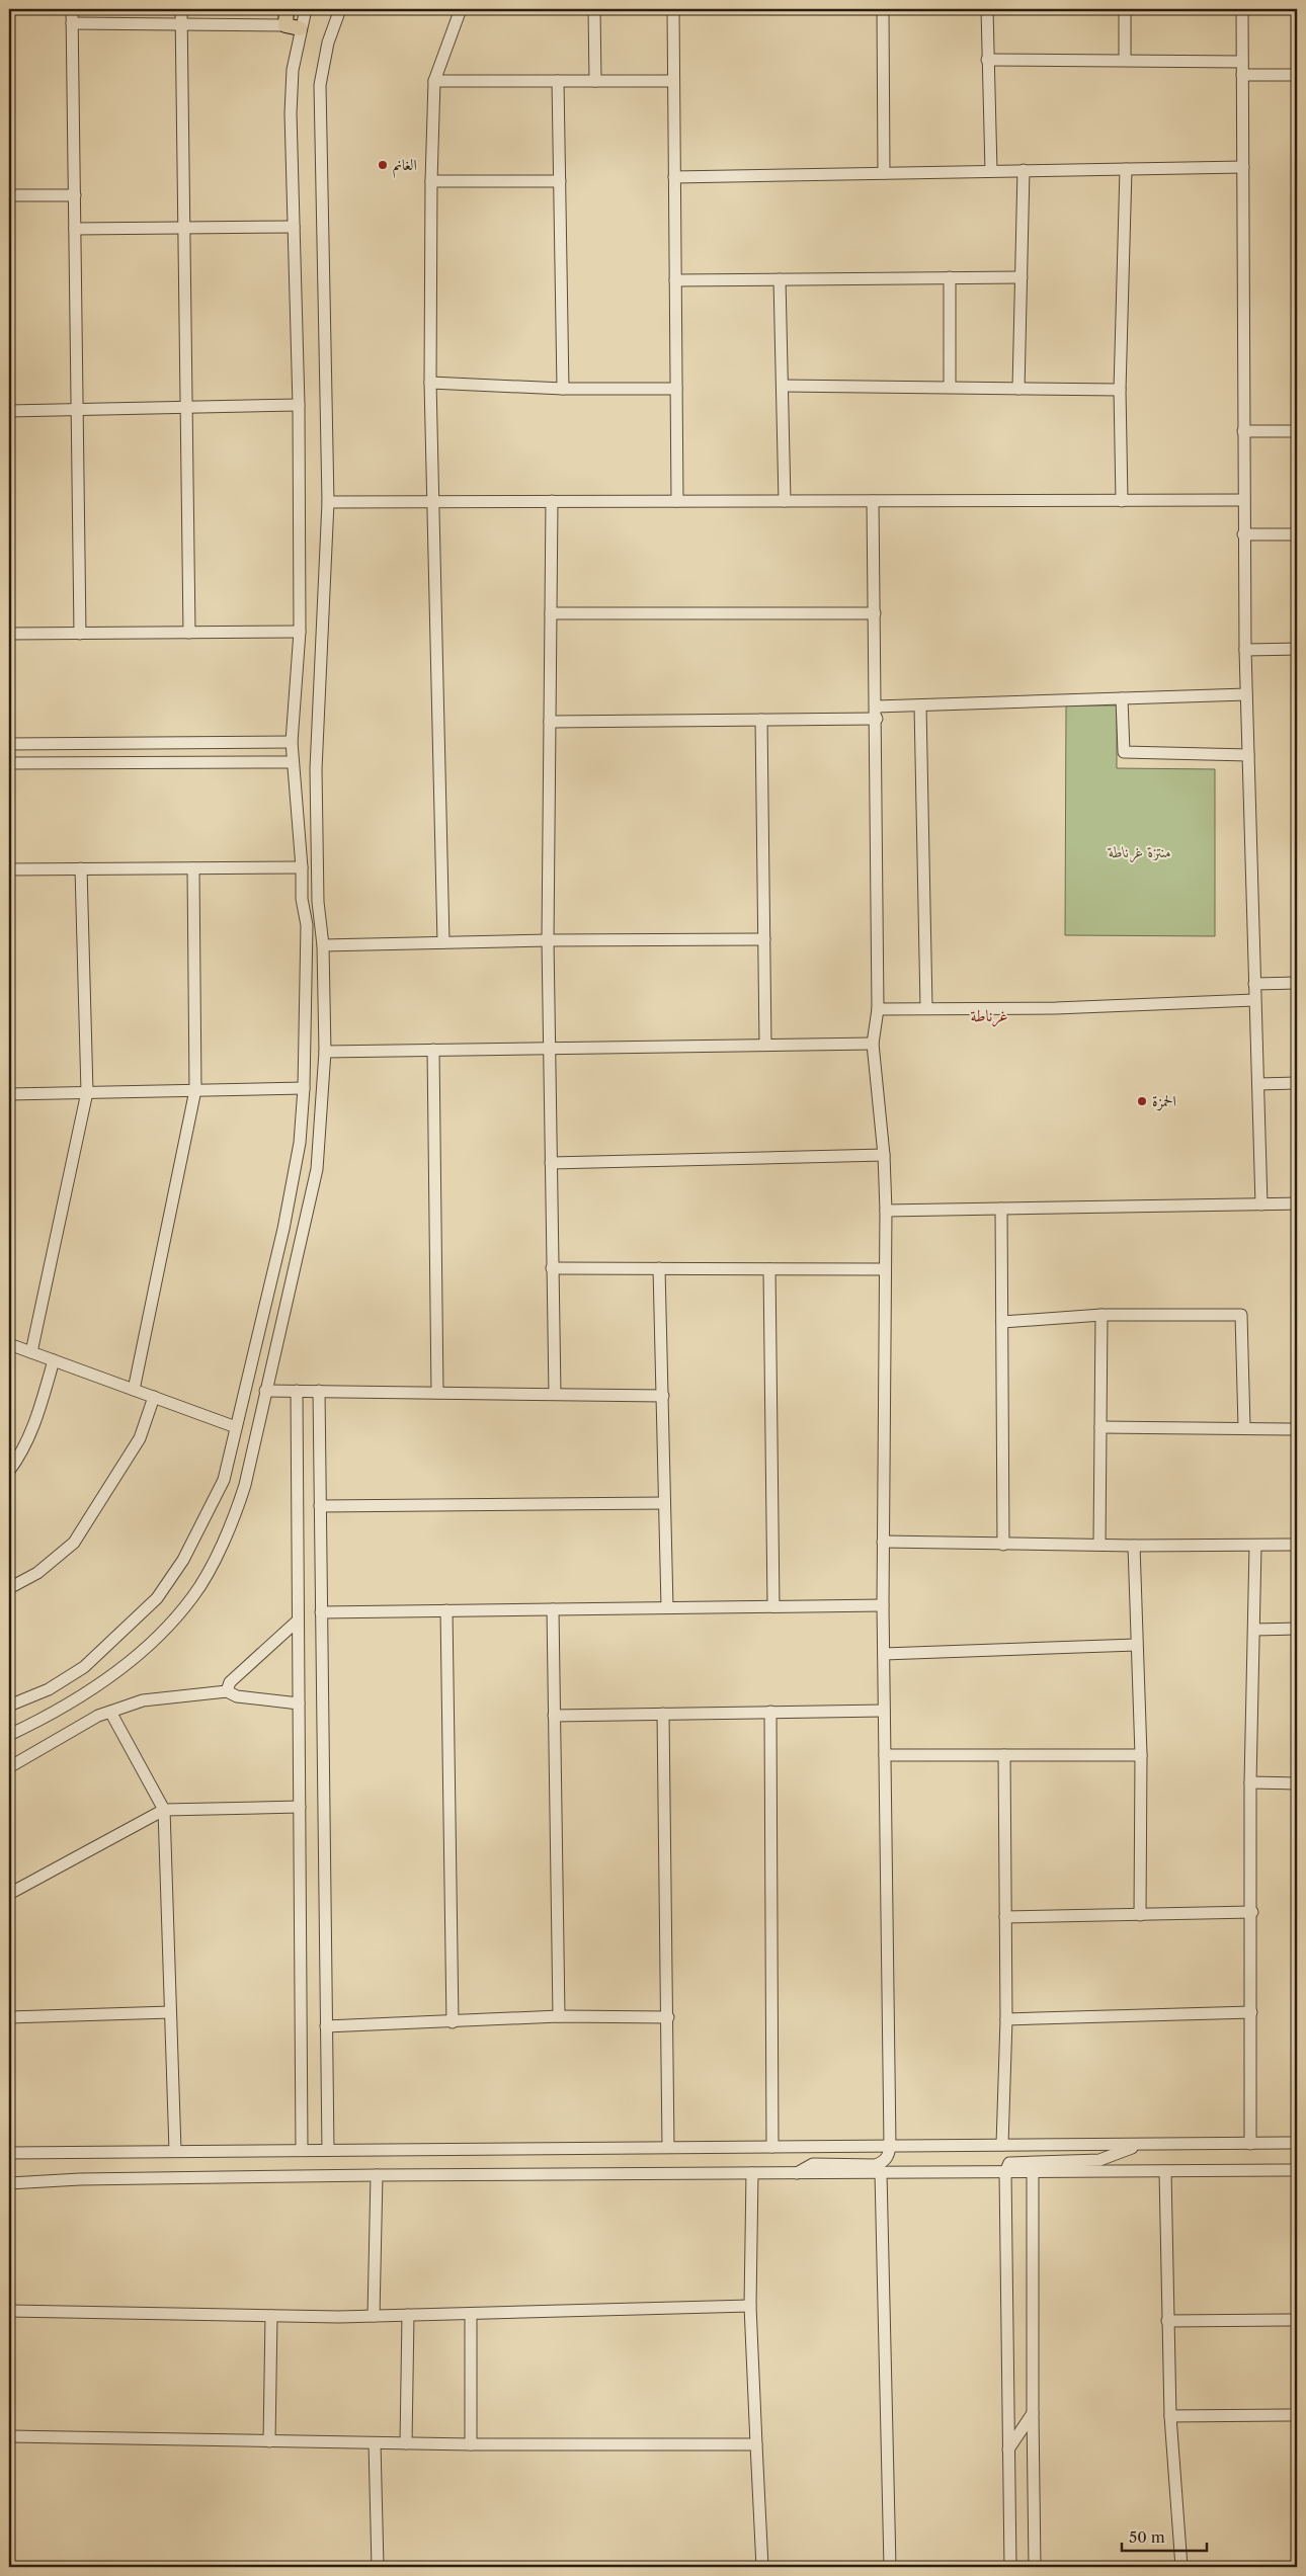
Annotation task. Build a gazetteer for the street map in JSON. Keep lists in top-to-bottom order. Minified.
{"districts":["غرناطة"],"parks":["منتزة غرناطة"],"places":["الغانم","الحمزة"],"scale_bar":"50 m"}
